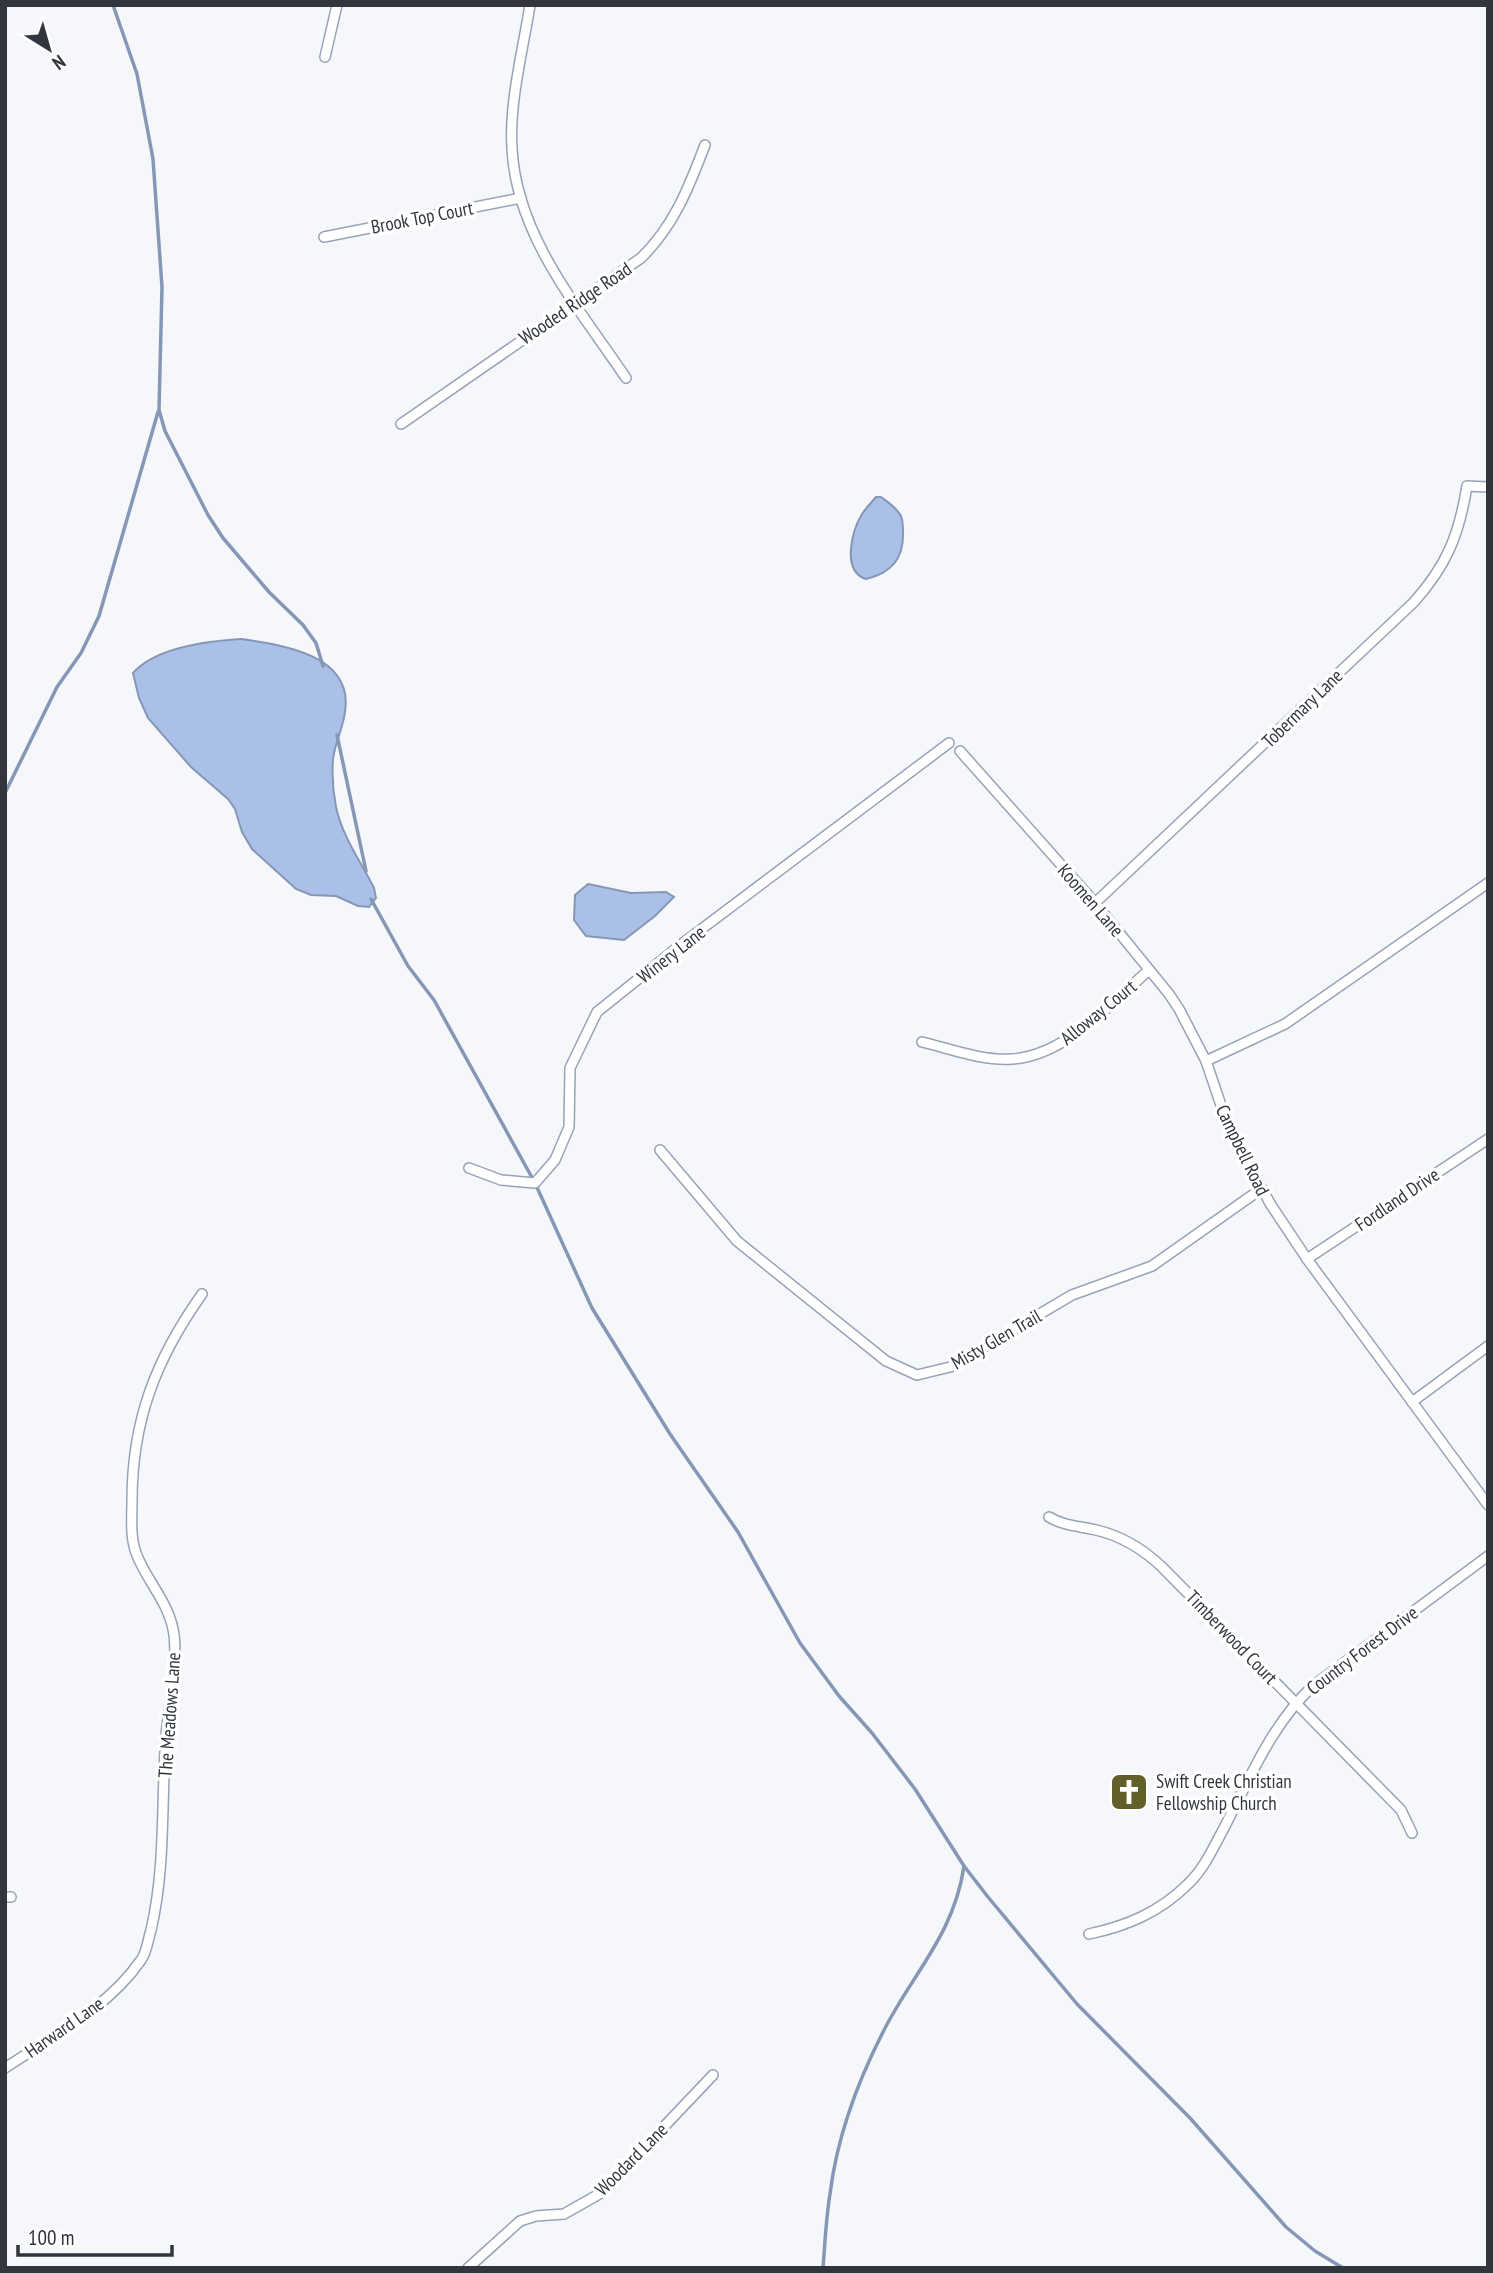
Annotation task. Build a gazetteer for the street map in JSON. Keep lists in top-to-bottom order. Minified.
{"streets":{"street":["Brook Top Court","Wooded Ridge Road","Tobermary Lane","Koomen Lane","Winery Lane","Alloway Court","Campbell Road","Fordland Drive","Misty Glen Trail","Timberwood Court","Country Forest Drive","The Meadows Lane","Harward Lane","Woodard Lane"]},"crossings":[["Tobermary Lane","Koomen Lane"],["Koomen Lane","Alloway Court"],["Koomen Lane","Campbell Road"],["Campbell Road","Fordland Drive"],["Campbell Road","Misty Glen Trail"],["Timberwood Court","Country Forest Drive"],["The Meadows Lane","Harward Lane"]],"places":{"church":["Swift Creek Christian Fellowship Church"]},"scale_bar":"100 m","north":"bottom right"}
